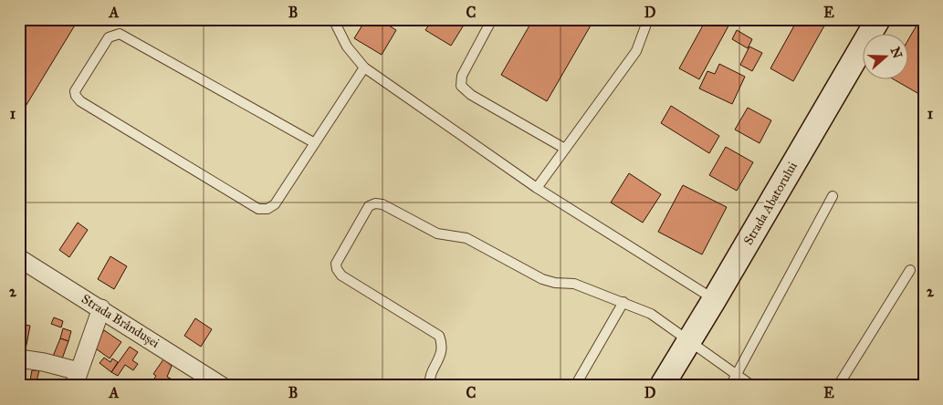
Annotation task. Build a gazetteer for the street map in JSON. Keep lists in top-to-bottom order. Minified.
{"streets":{"street":["Strada Abatorului","Strada Brândușei"]},"north":"right","grid":{"columns":["A","B","C","D","E"],"rows":["1","2"]}}
